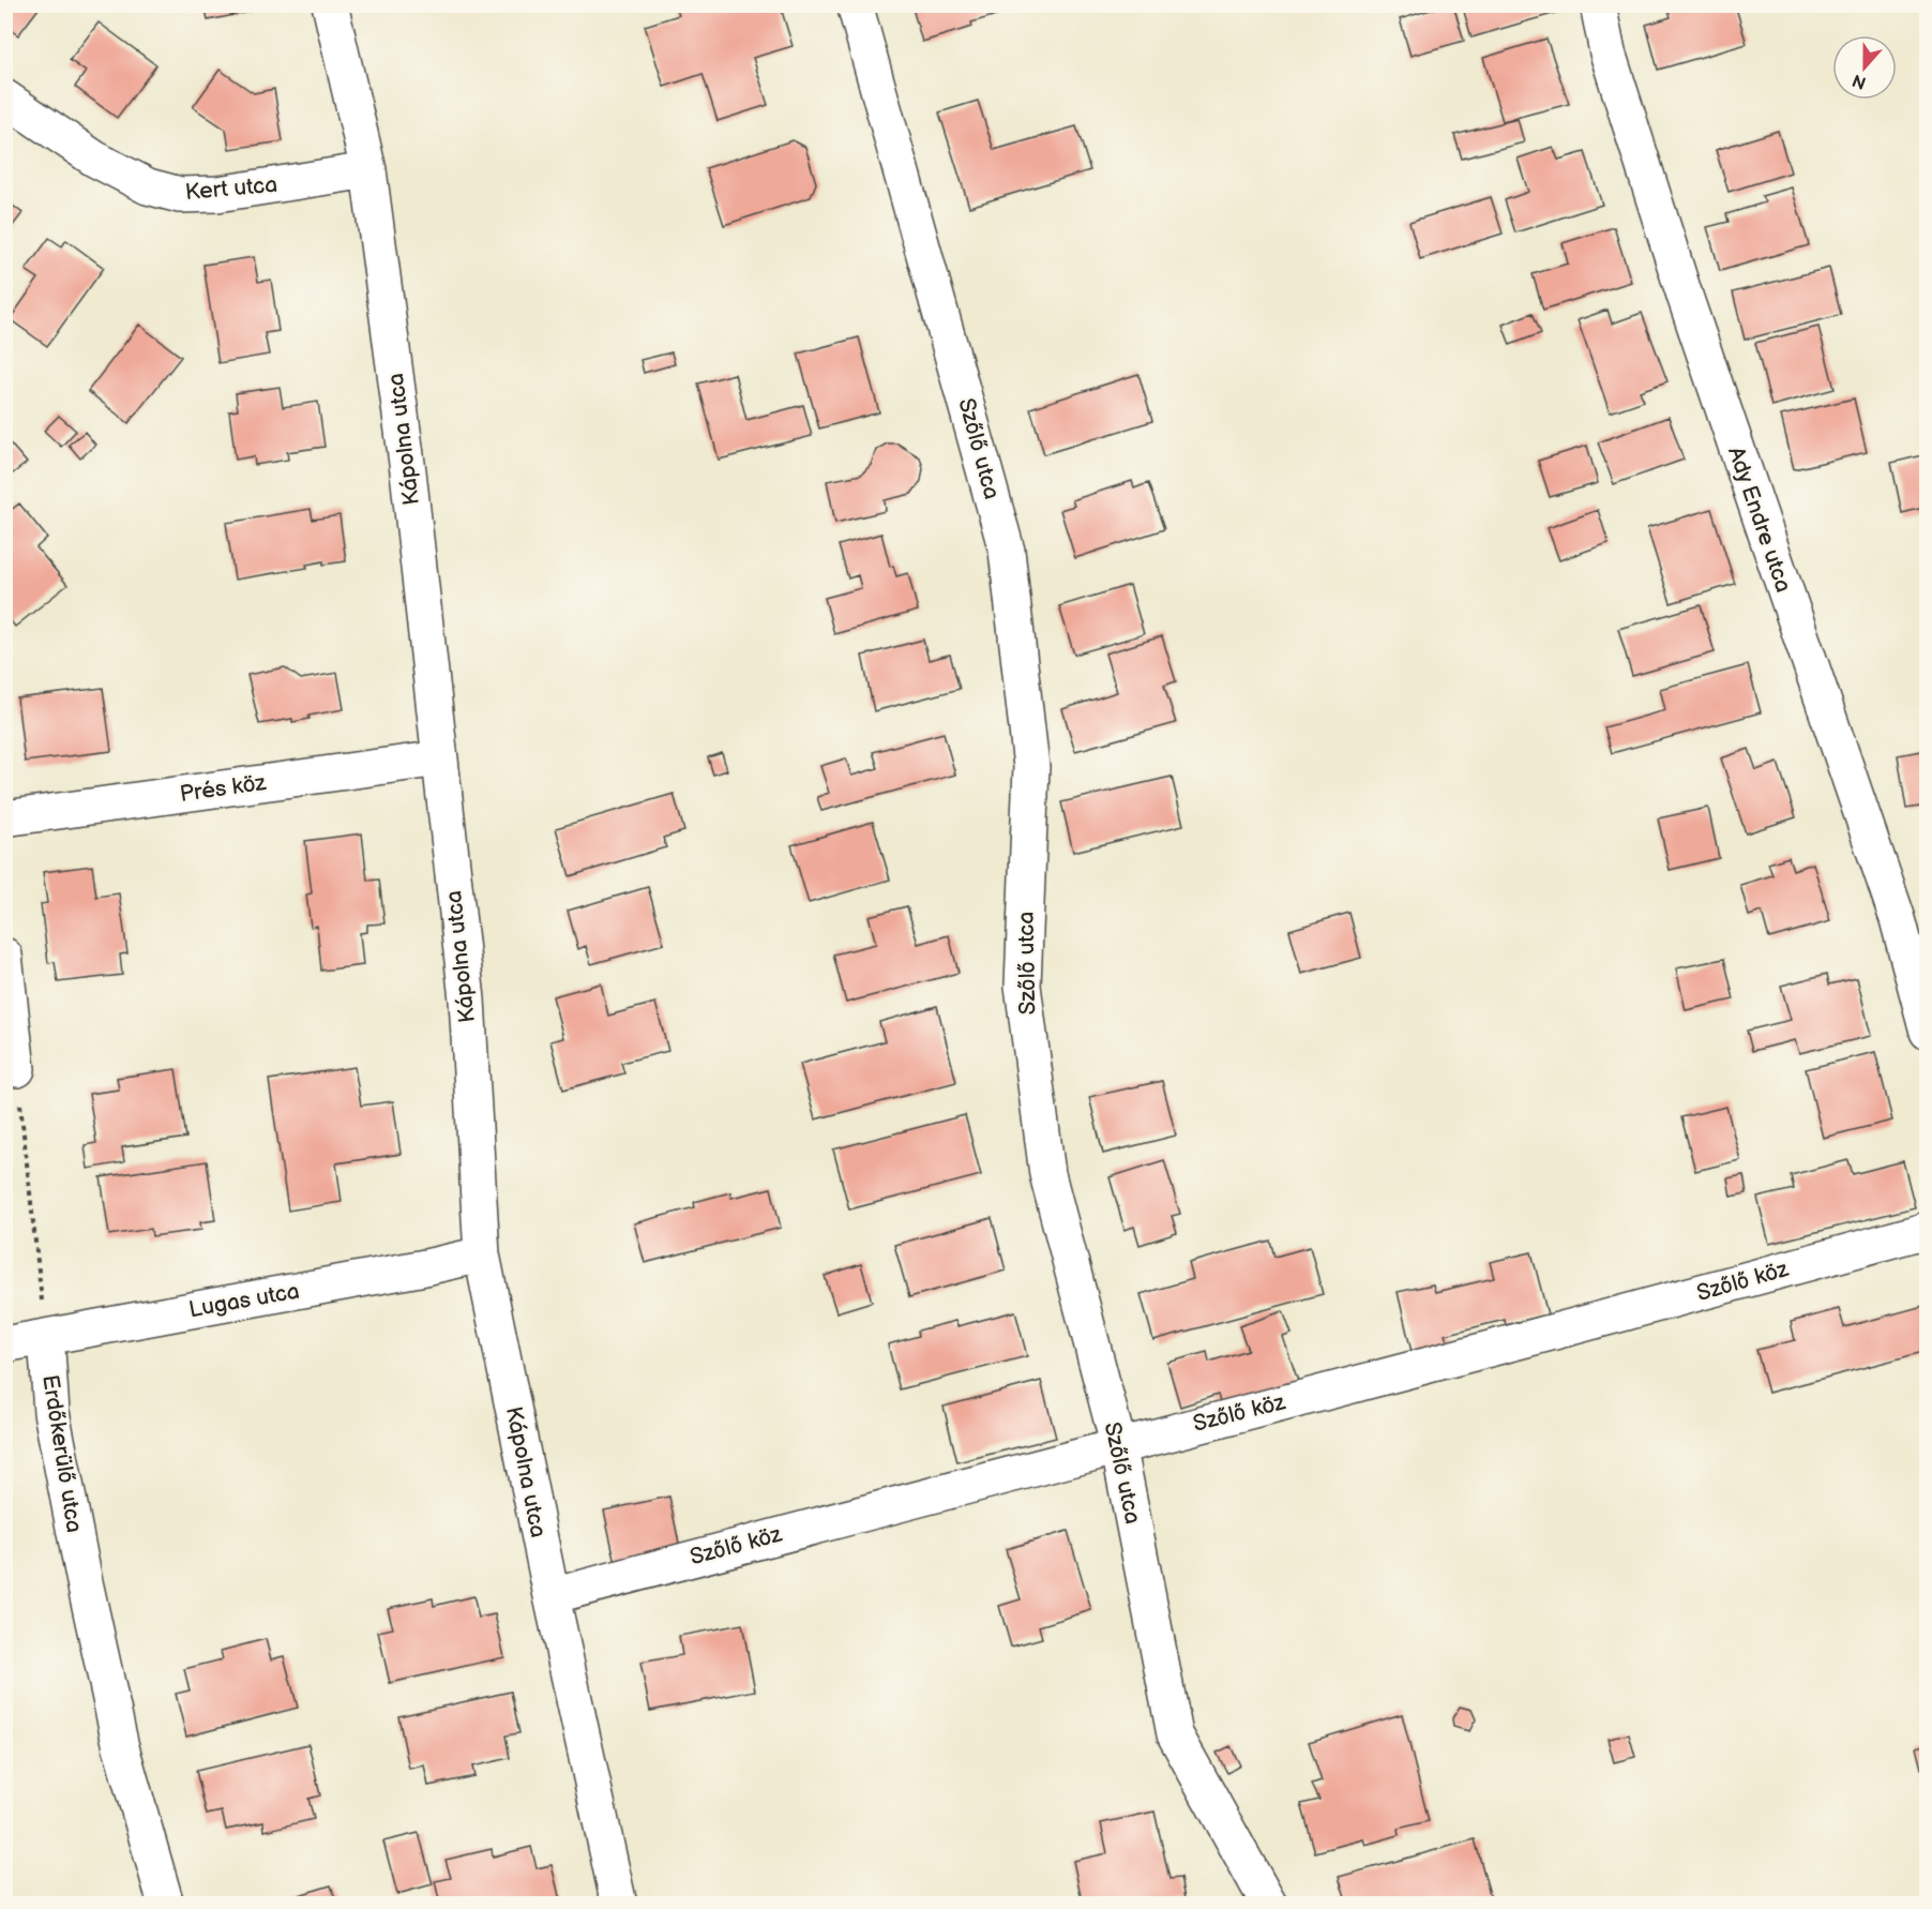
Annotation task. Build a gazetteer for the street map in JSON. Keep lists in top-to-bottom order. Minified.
{"streets":{"street":["Kert utca","Kápolna utca","Szőlő utca","Ady Endre utca","Prés köz","Szőlő köz","Lugas utca","Erdőkerülő utca"]},"crossings":[["Kert utca","Kápolna utca"],["Kápolna utca","Prés köz"],["Kápolna utca","Szőlő köz"],["Kápolna utca","Lugas utca"],["Szőlő utca","Szőlő köz"],["Lugas utca","Erdőkerülő utca"]],"north":"bottom"}
